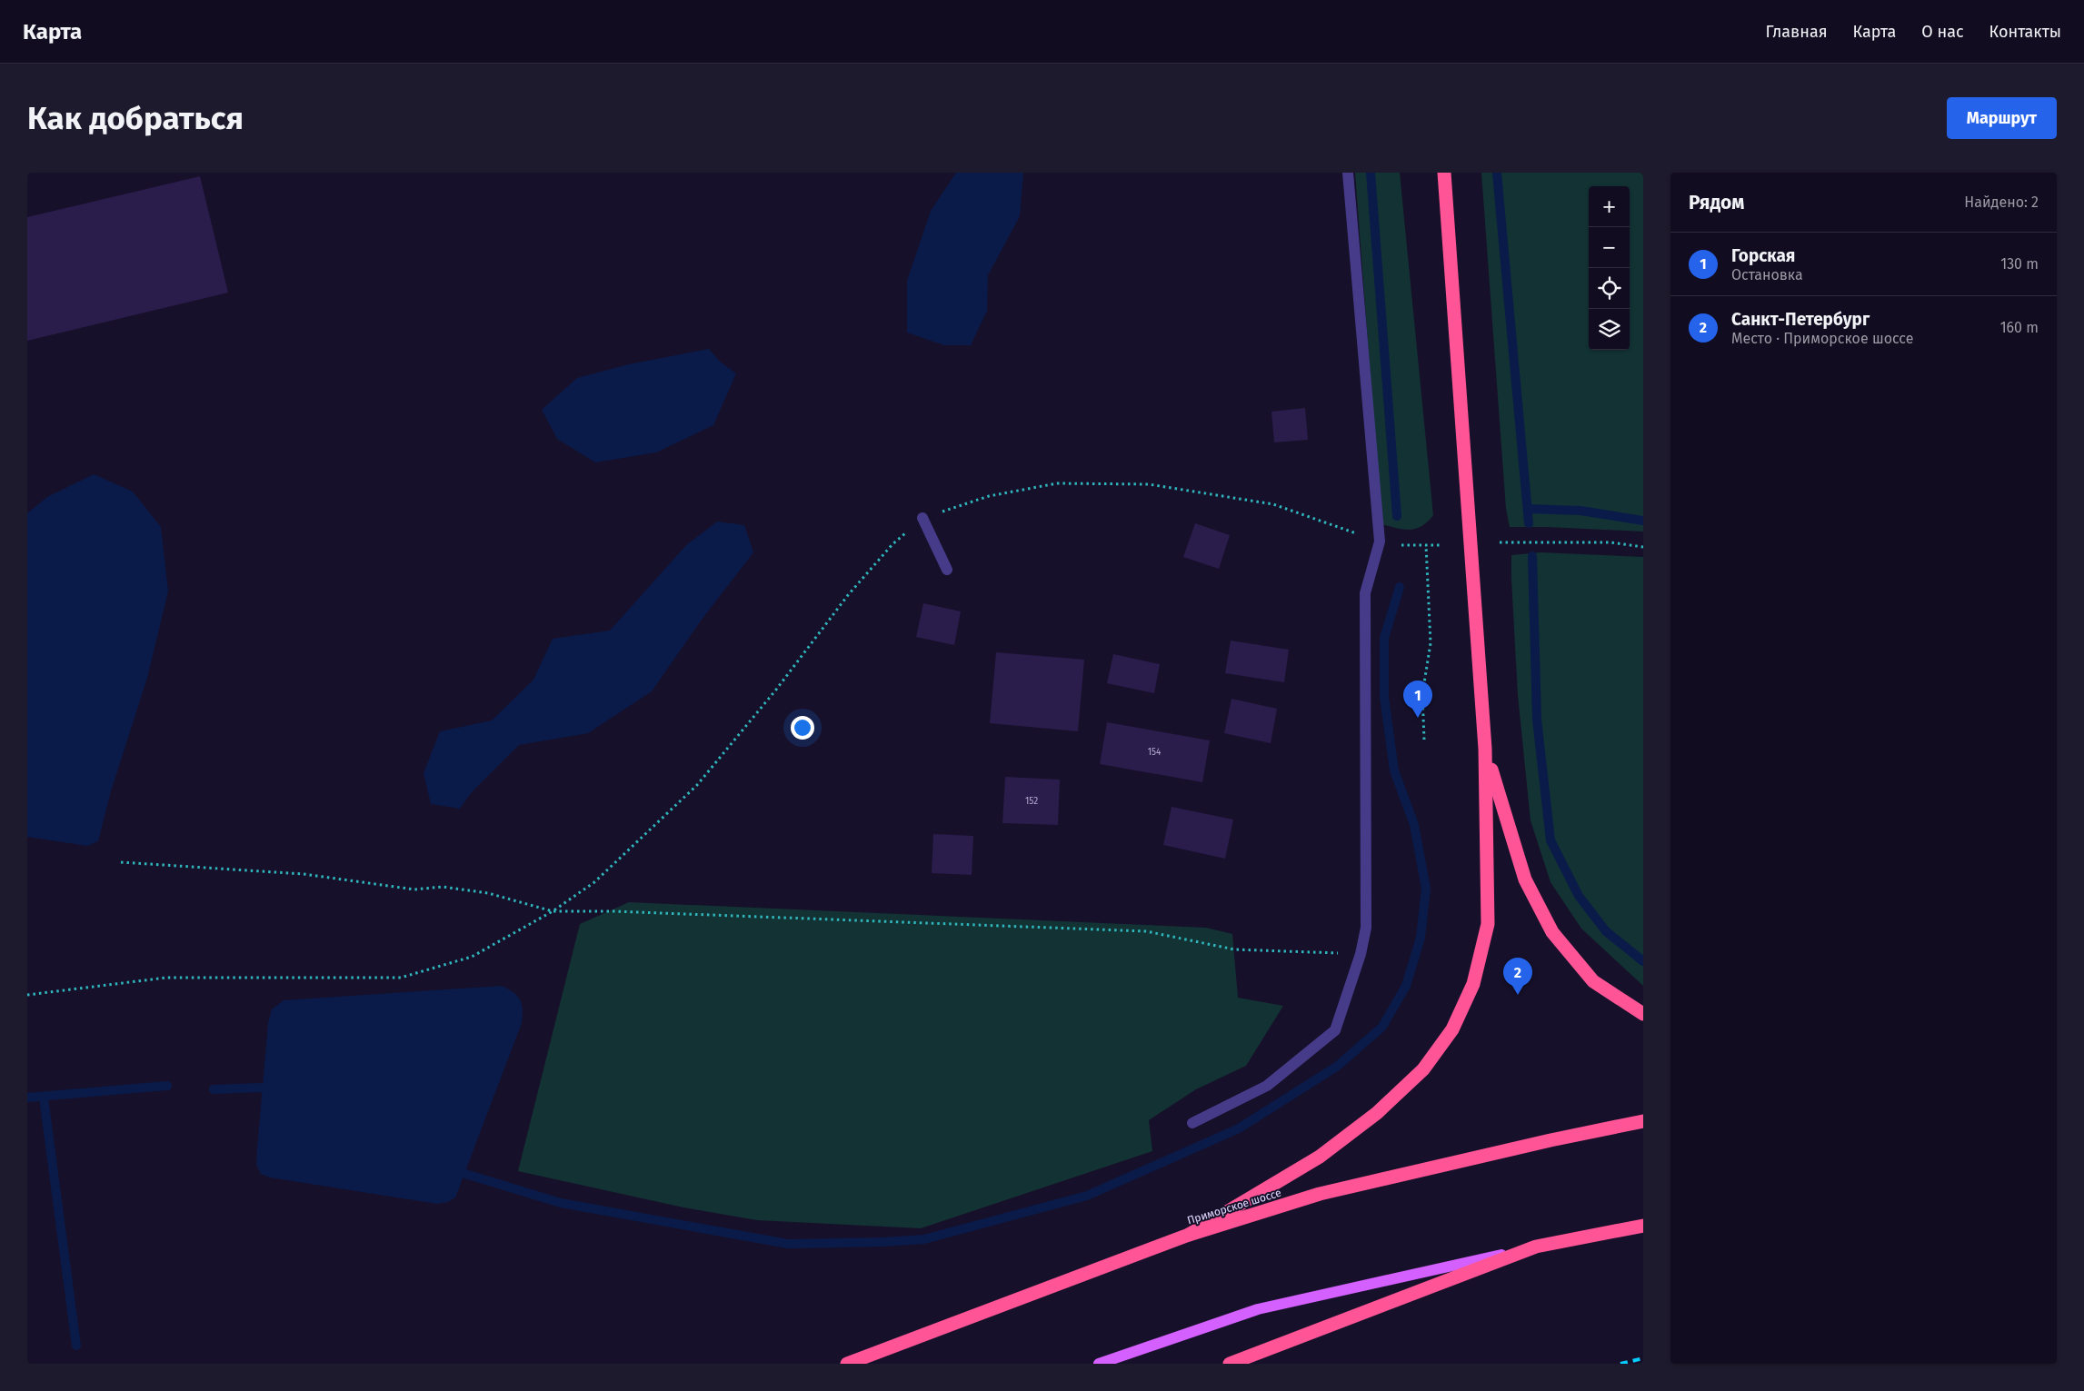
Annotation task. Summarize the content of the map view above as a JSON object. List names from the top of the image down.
{
  "streets": {
    "highway": ["Приморское шоссе"]
  },
  "house_numbers": ["154", "152"],
  "page": {
    "header": "Карта",
    "nav": [
      "Главная",
      "Карта",
      "О нас",
      "Контакты"
    ],
    "buttons": "Маршрут",
    "title": "Как добраться",
    "heading": ["Рядом", "Найдено: 2"],
    "map_buttons": ["+", "−"],
    "list": [
      {
        "mark": "1",
        "name": "Горская",
        "note": "Остановка",
        "value": "130 m"
      },
      {
        "mark": "2",
        "name": "Санкт-Петербург",
        "note": "Место · Приморское шоссе",
        "value": "160 m"
      }
    ],
    "pins": ["1", "2"]
  }
}
